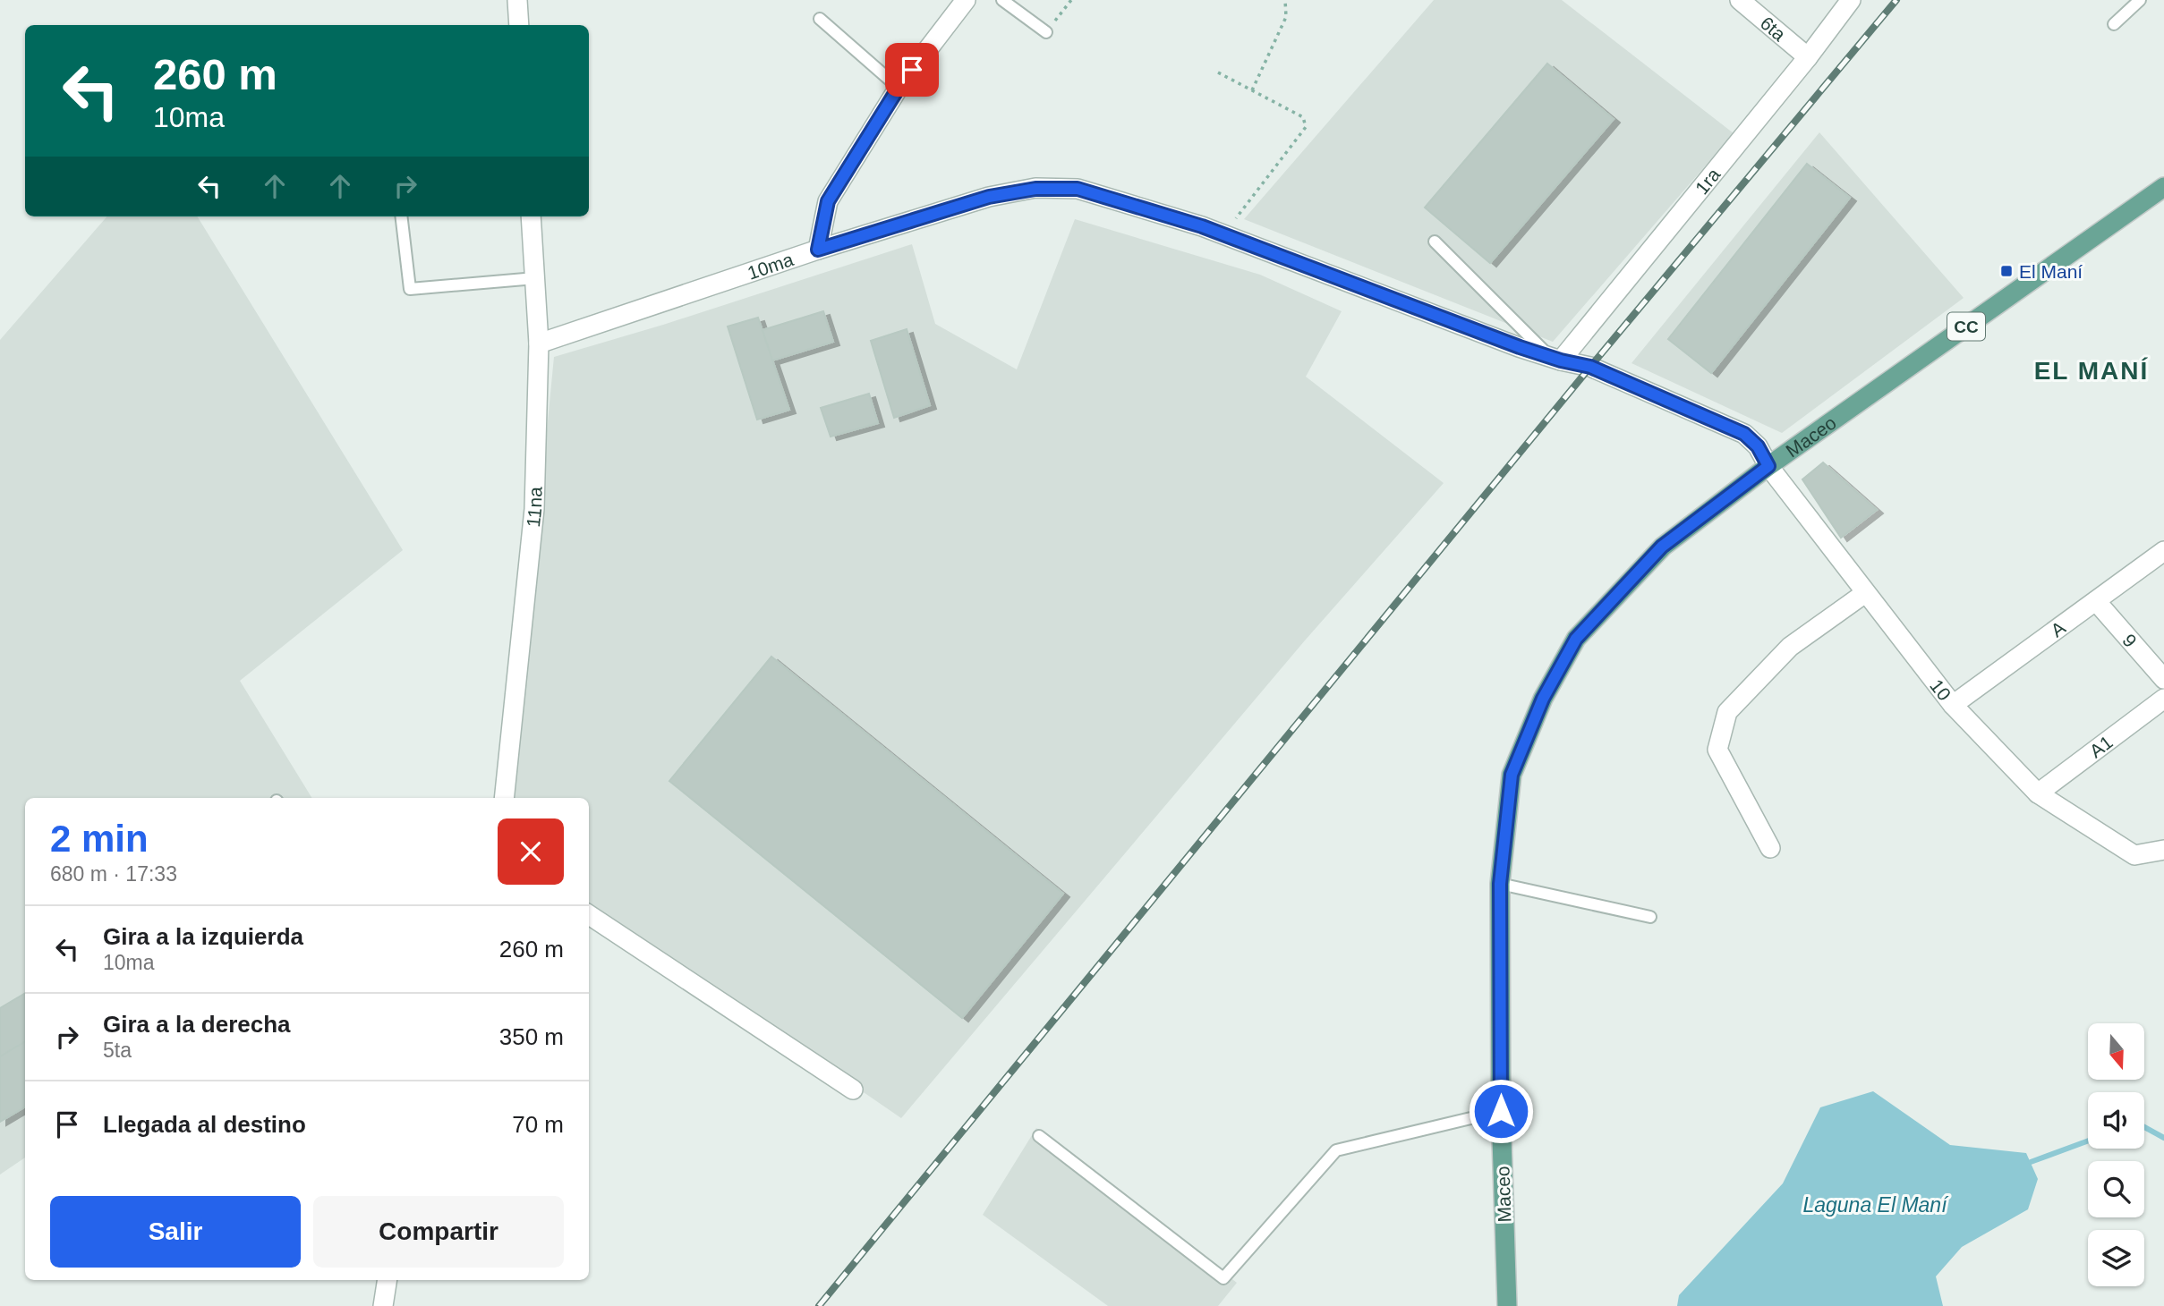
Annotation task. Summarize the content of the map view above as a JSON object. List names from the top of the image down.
{
  "streets": {
    "main road": ["CC", "Maceo"],
    "street": [
      "6ta",
      "1ra",
      "10ma",
      "11na",
      "A",
      "9",
      "10",
      "A1"
    ]
  },
  "crossings": [
    ["6ta", "1ra"],
    ["1ra", "10ma"],
    ["10ma", "Maceo"],
    ["10ma", "11na"],
    ["10ma", "10"],
    ["Maceo", "10"],
    ["A", "9"],
    ["A", "10"],
    ["10", "A1"]
  ],
  "districts": ["EL MANÍ"],
  "water": ["Laguna El Maní"],
  "places": {
    "transit": ["El Maní"]
  },
  "north": "bottom",
  "page": {
    "turn": ["260 m", "10ma"],
    "heading": ["2 min", "680 m · 17:33"],
    "list": [
      {
        "name": "Gira a la izquierda",
        "note": "10ma",
        "value": "260 m"
      },
      {
        "name": "Gira a la derecha",
        "note": "5ta",
        "value": "350 m"
      },
      {
        "name": "Llegada al destino",
        "value": "70 m"
      }
    ],
    "buttons": ["Salir", "Compartir"]
  }
}
